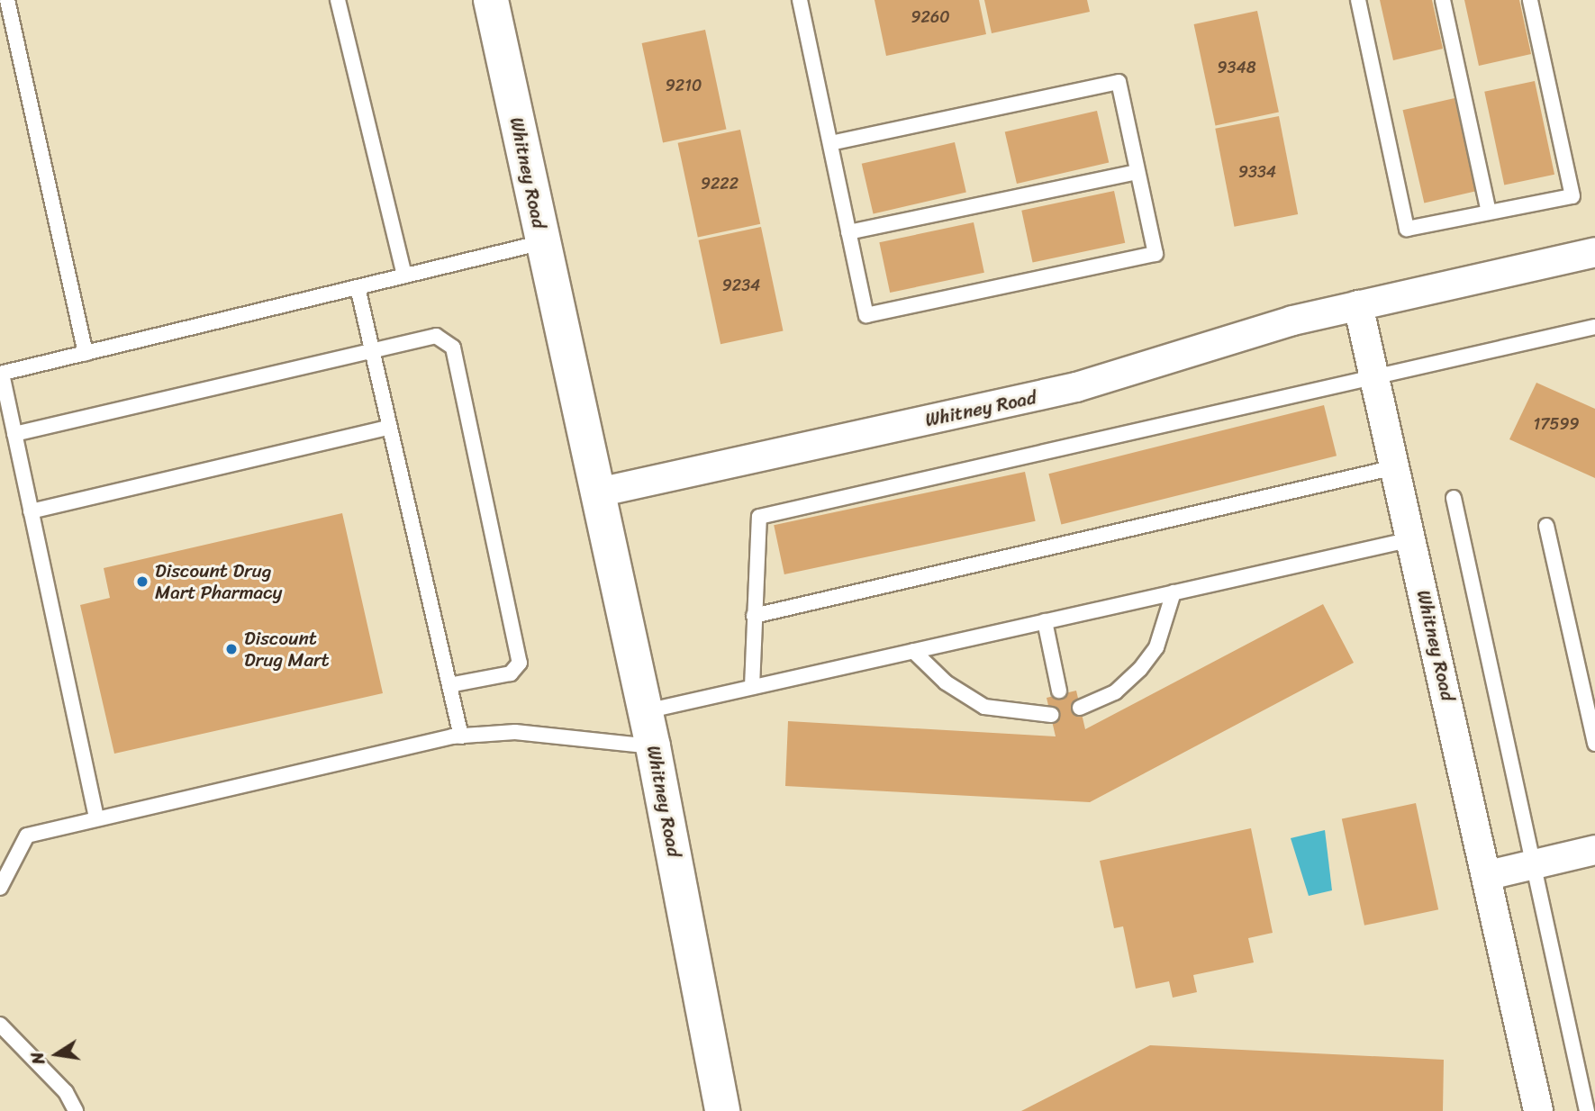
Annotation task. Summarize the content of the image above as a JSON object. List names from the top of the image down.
{
  "streets": {
    "street": ["Whitney Road"]
  },
  "places": ["Discount Drug Mart Pharmacy", "Discount Drug Mart"],
  "house_numbers": [
    "9260",
    "9348",
    "9210",
    "9334",
    "9222",
    "9234",
    "17599"
  ],
  "north": "left"
}
